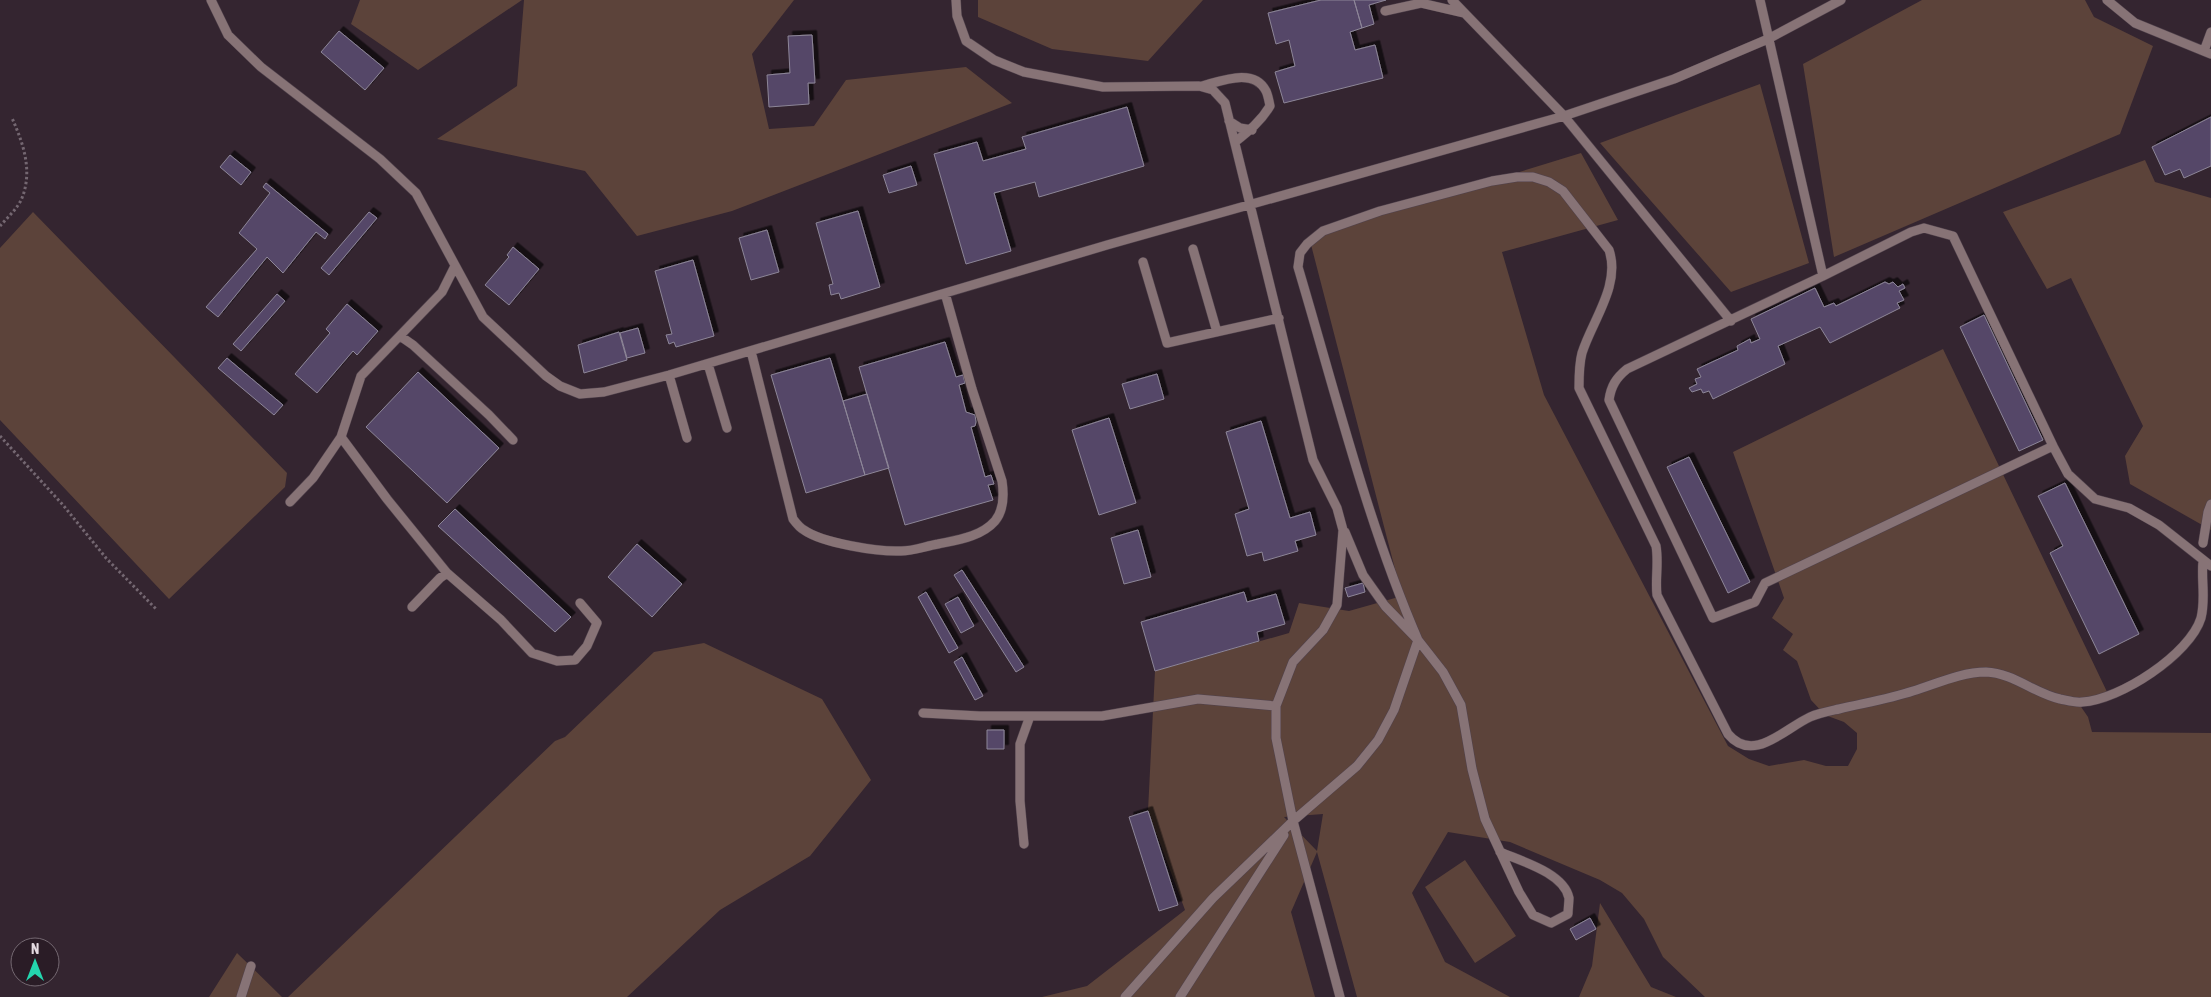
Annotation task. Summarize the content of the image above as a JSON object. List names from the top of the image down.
{
  "north": "top"
}
